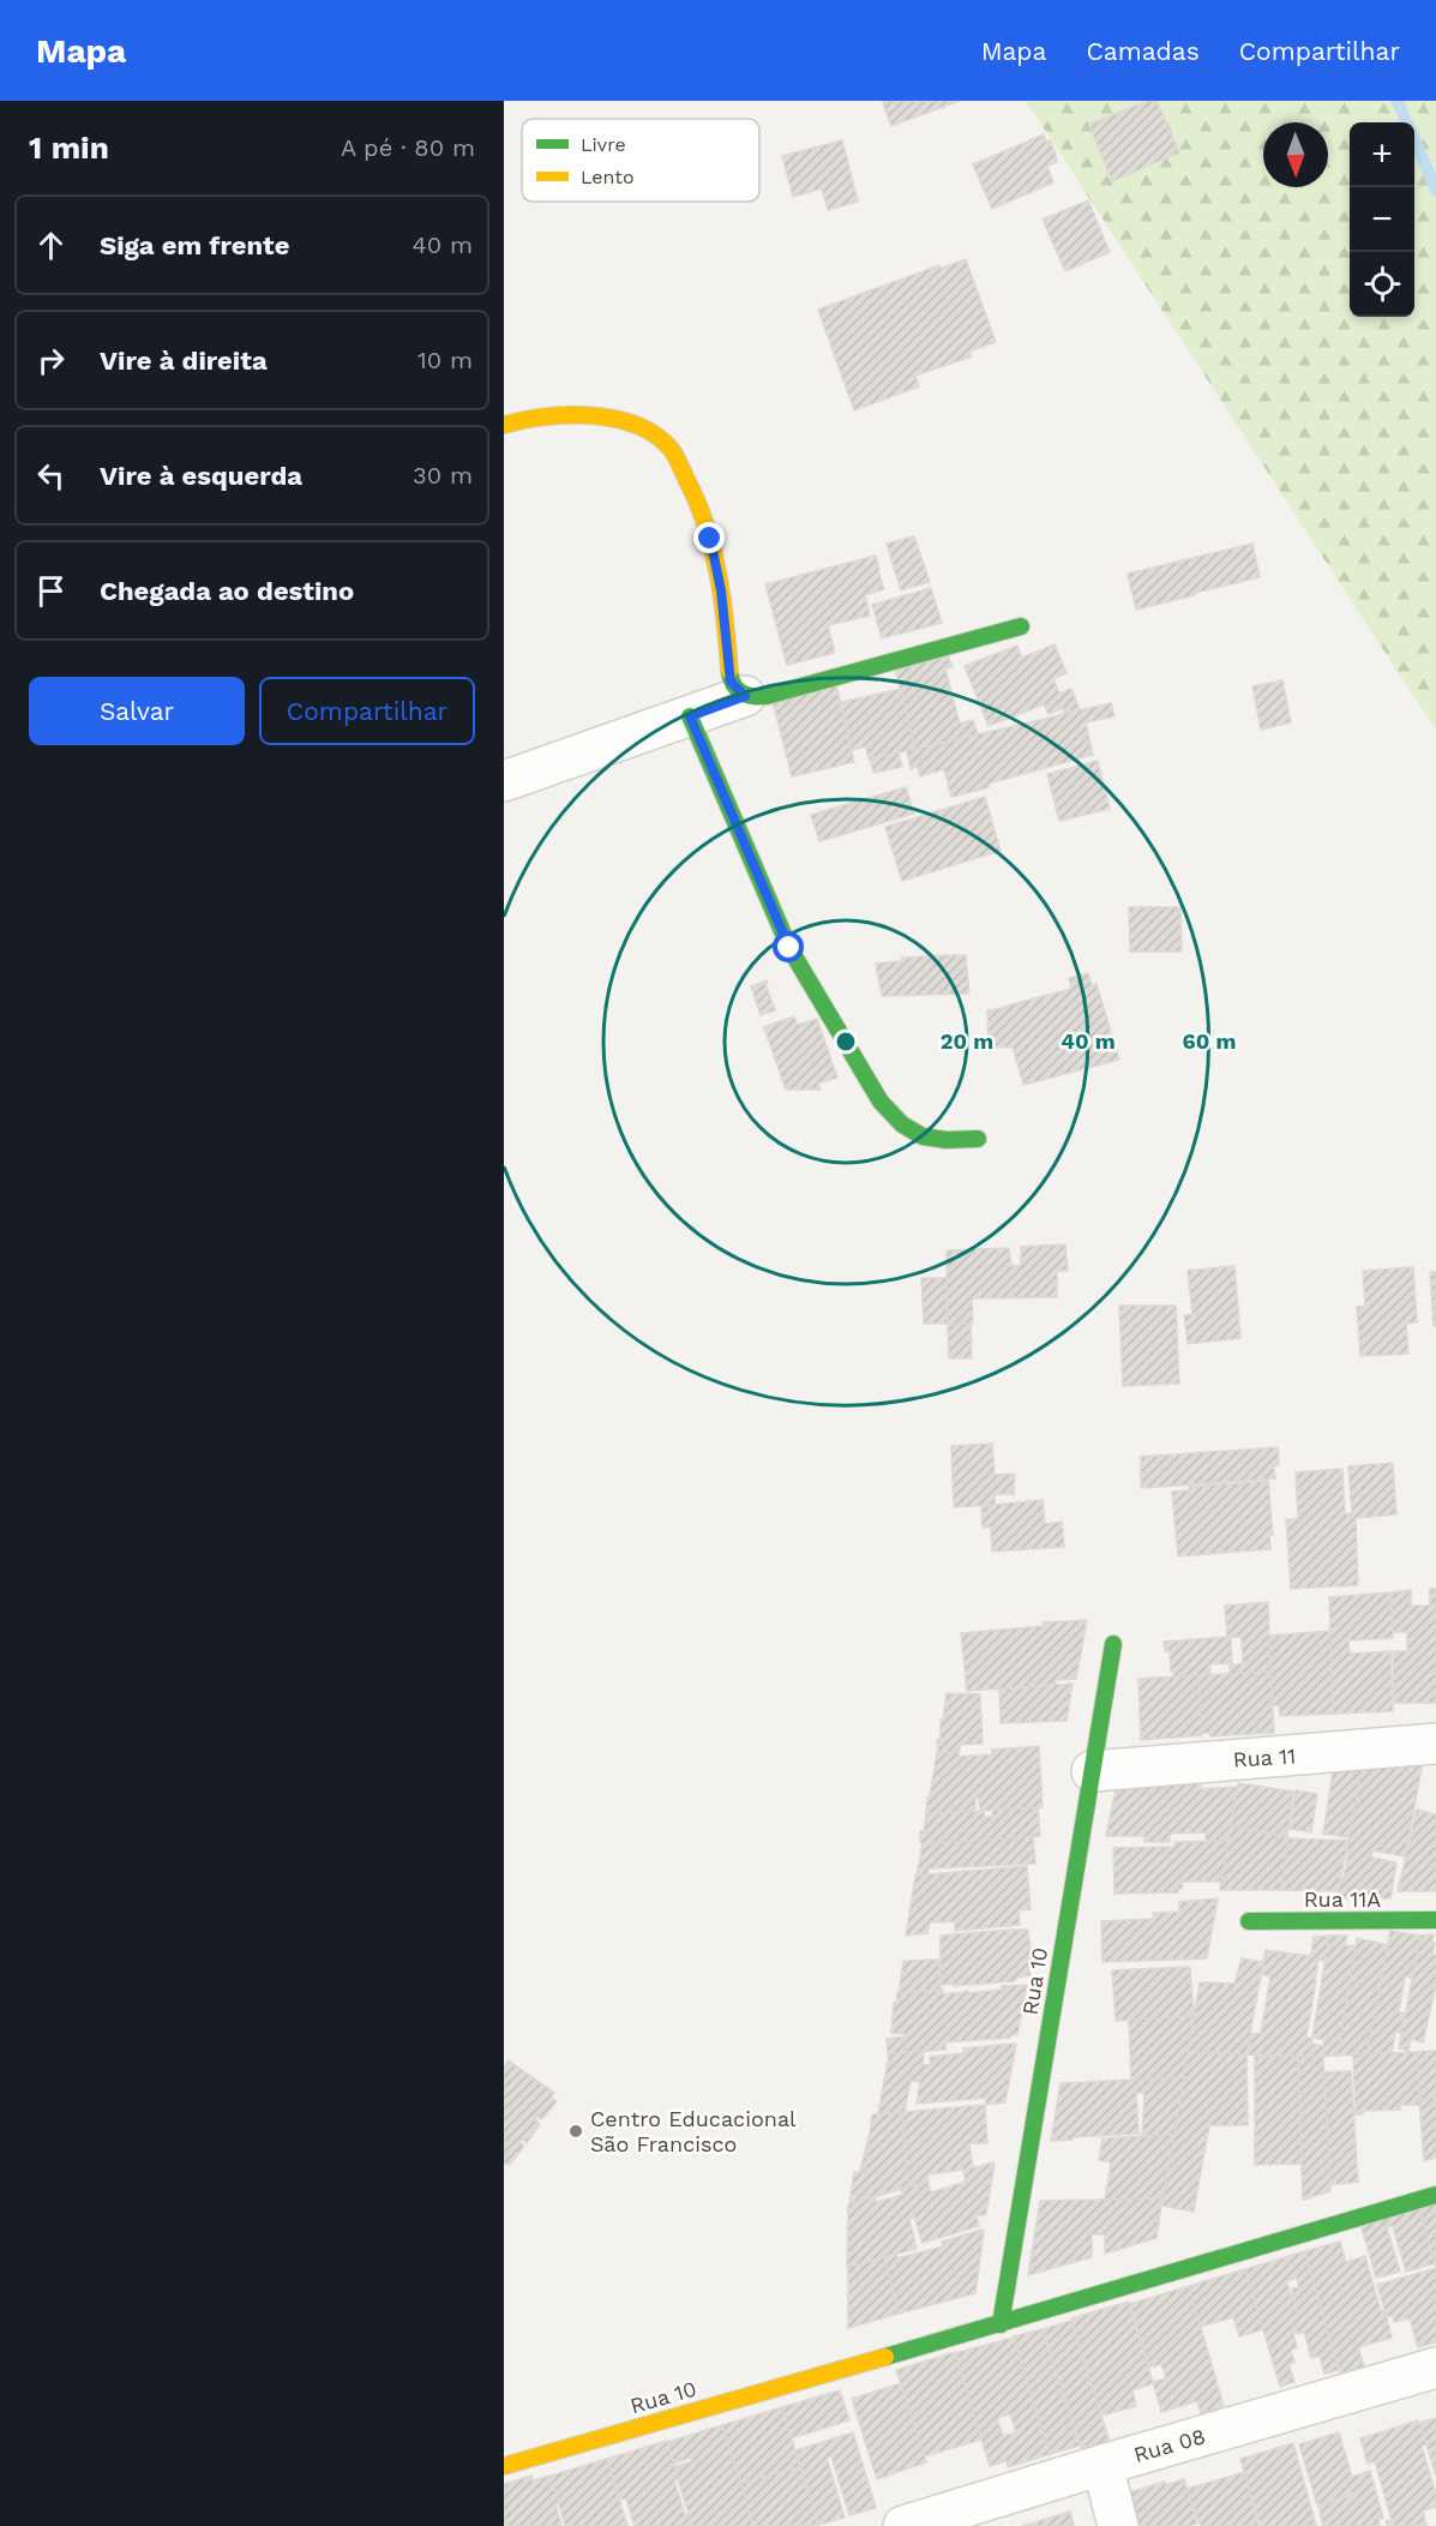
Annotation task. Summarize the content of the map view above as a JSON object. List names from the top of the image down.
{
  "streets": {
    "street": [
      "Rua 11",
      "Rua 11A",
      "Rua 10",
      "Rua 08"
    ]
  },
  "crossings": [
    ["Rua 11", "Rua 10"]
  ],
  "places": ["Centro Educacional São Francisco"],
  "legend": ["Livre", "Lento"],
  "north": "bottom",
  "page": {
    "header": "Mapa",
    "nav": ["Mapa", "Camadas", "Compartilhar"],
    "heading": ["1 min", "A pé · 80 m"],
    "map_buttons": ["+", "−"],
    "list": [
      ["Siga em frente", "40 m"],
      ["Vire à direita", "10 m"],
      ["Vire à esquerda", "30 m"],
      "Chegada ao destino"
    ],
    "buttons": ["Salvar", "Compartilhar"]
  },
  "rings": ["20 m", "40 m", "60 m"]
}
